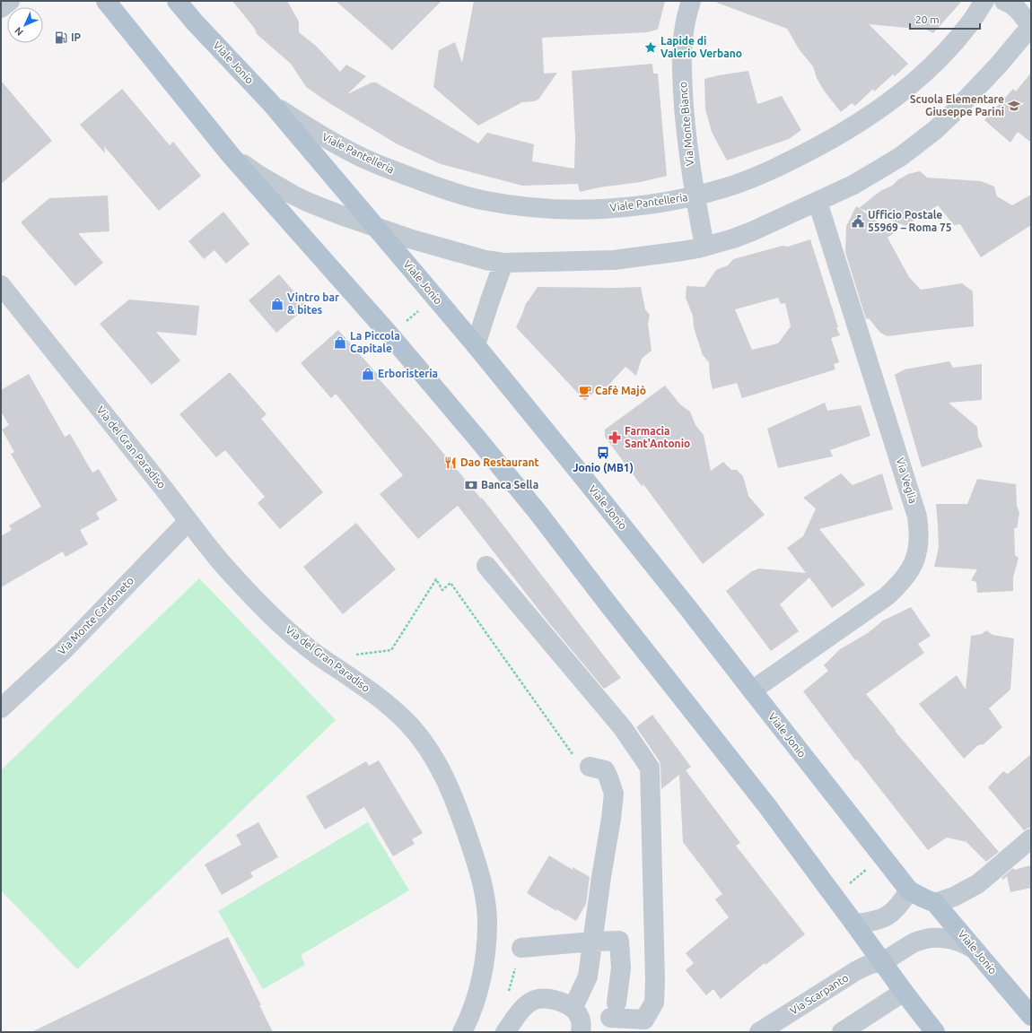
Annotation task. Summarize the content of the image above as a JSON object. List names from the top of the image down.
{
  "streets": {
    "main road": ["Viale Jonio"],
    "street": [
      "Via Monte Bianco",
      "Viale Pantelleria",
      "Via del Gran Paradiso",
      "Via Veglia",
      "Via Monte Cardoneto",
      "Via Scarpanto"
    ]
  },
  "crossings": [
    ["Viale Jonio", "Viale Pantelleria"],
    ["Viale Jonio", "Via Veglia"],
    ["Viale Jonio", "Via Scarpanto"],
    ["Via Monte Bianco", "Viale Pantelleria"],
    ["Via del Gran Paradiso", "Via Monte Cardoneto"]
  ],
  "places": {
    "fuel station": ["IP"],
    "place": ["Lapide di Valerio Verbano"],
    "school or university": ["Scuola Elementare Giuseppe Parini"],
    "public building": ["Ufficio Postale 55969 – Roma 75"],
    "shop": ["Vintro bar & bites", "La Piccola Capitale", "Erboristeria"],
    "cafe": ["Cafè Majò"],
    "pharmacy": ["Farmacia Sant'Antonio"],
    "bus stop": ["Jonio (MB1)"],
    "restaurant": ["Dao Restaurant"],
    "bank": ["Banca Sella"]
  },
  "scale_bar": "20 m",
  "north": "bottom left"
}
